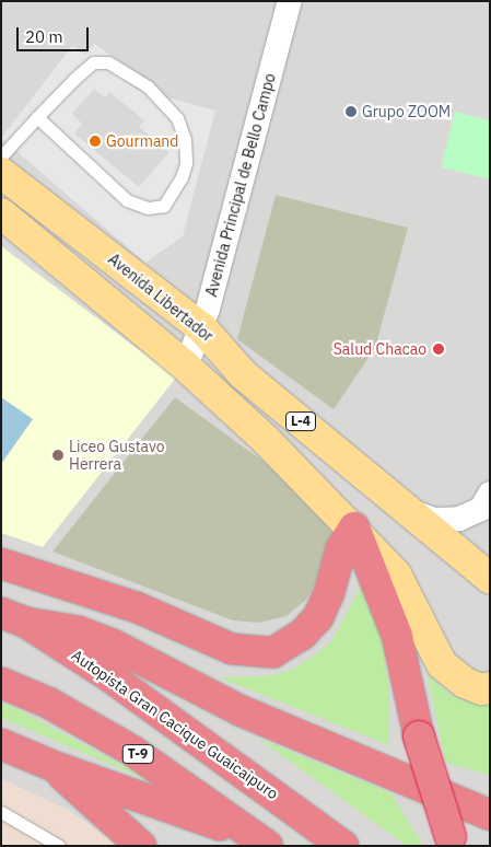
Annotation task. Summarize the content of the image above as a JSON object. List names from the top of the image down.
{
  "streets": {
    "highway": ["Autopista Gran Cacique Guaicaipuro", "T-9"],
    "main road": ["Avenida Libertador", "L-4"],
    "street": ["Avenida Principal de Bello Campo"]
  },
  "crossings": [
    ["Avenida Principal de Bello Campo", "Avenida Libertador"],
    ["Avenida Principal de Bello Campo", "L-4"]
  ],
  "places": [
    "Grupo ZOOM",
    "Gourmand",
    "Salud Chacao",
    "Liceo Gustavo Herrera"
  ],
  "scale_bar": "20 m"
}
